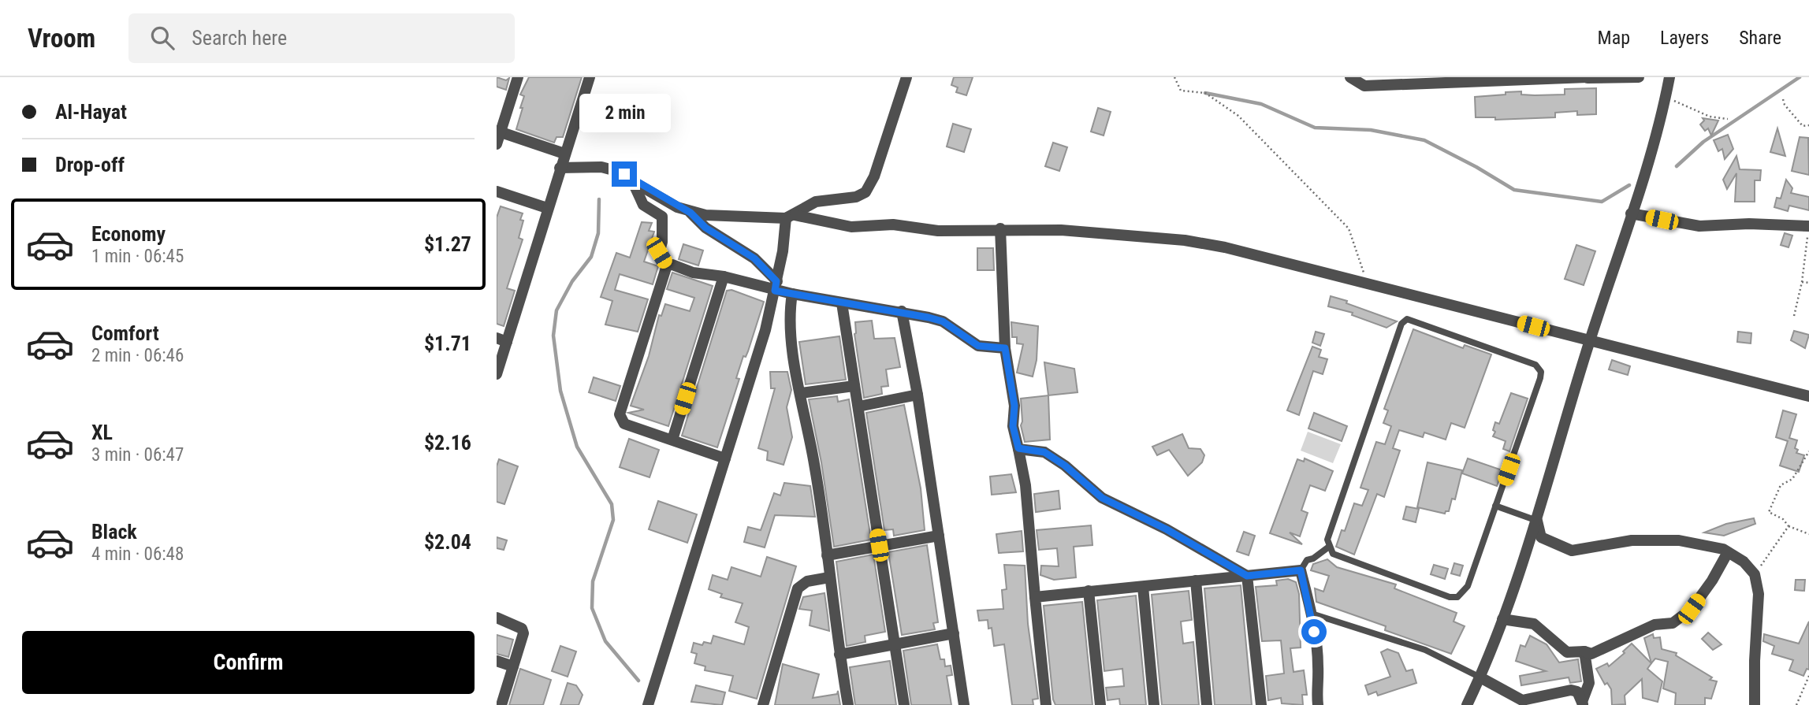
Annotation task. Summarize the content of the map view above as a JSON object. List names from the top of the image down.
{
  "page": {
    "header": "Vroom",
    "search": "Search here",
    "nav": ["Map", "Layers", "Share"],
    "banner": ["Al-Hayat", "Drop-off"],
    "bubble": "2 min",
    "list": [
      {
        "name": "Economy",
        "note": "1 min · 06:45",
        "value": "$1.27"
      },
      {
        "name": "Comfort",
        "note": "2 min · 06:46",
        "value": "$1.71"
      },
      {
        "name": "XL",
        "note": "3 min · 06:47",
        "value": "$2.16"
      },
      {
        "name": "Black",
        "note": "4 min · 06:48",
        "value": "$2.04"
      }
    ],
    "buttons": "Confirm"
  }
}
